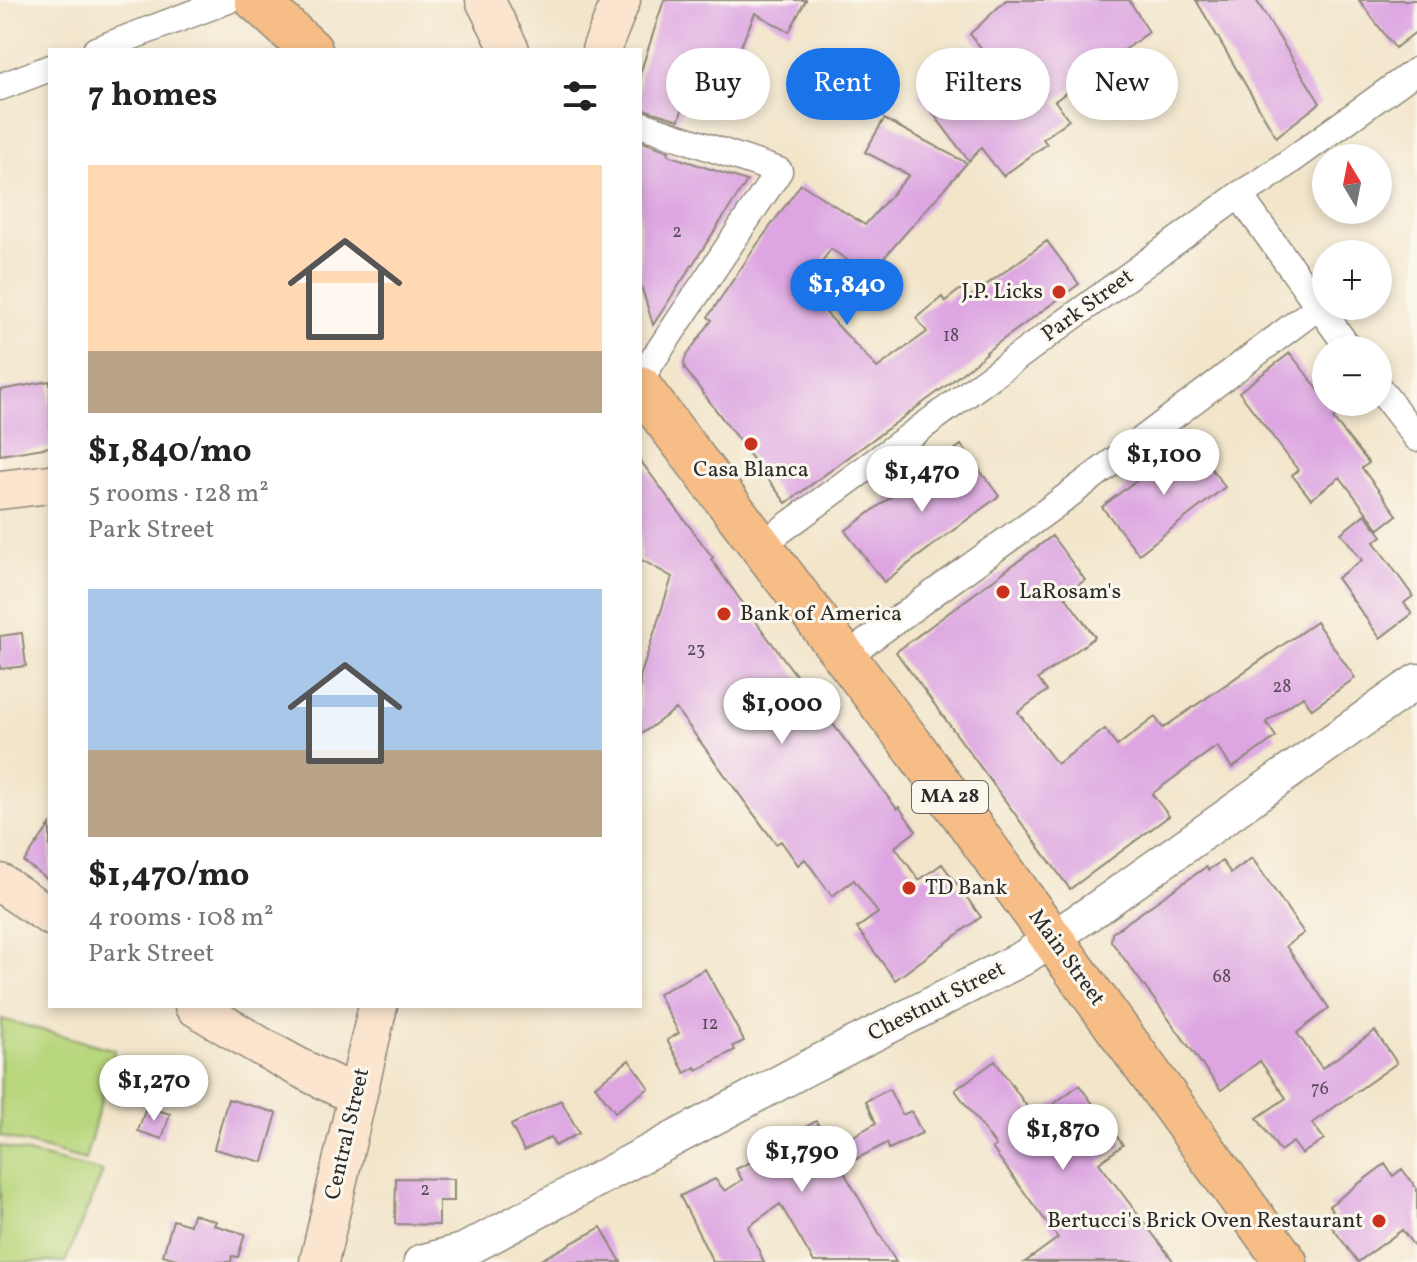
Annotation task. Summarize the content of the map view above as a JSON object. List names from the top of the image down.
{
  "streets": {
    "main road": ["MA 28", "Main Street", "Central Street"],
    "street": ["Park Street", "Chestnut Street"]
  },
  "crossings": [
    ["Park Street", "Main Street"],
    ["Main Street", "Chestnut Street"]
  ],
  "places": [
    "J.P. Licks",
    "Casa Blanca",
    "LaRosam's",
    "Bank of America",
    "TD Bank",
    "Bertucci's Brick Oven Restaurant"
  ],
  "house_numbers": [
    "2",
    "18",
    "23",
    "28",
    "68",
    "12",
    "76",
    "2"
  ],
  "north": "top",
  "page": {
    "chip": [
      "Buy",
      "Rent",
      "Filters",
      "New"
    ],
    "heading": "7 homes",
    "map_buttons": ["+", "−"],
    "list": [
      {
        "name": "$1,840/mo",
        "note": "5 rooms · 128 m² · Park Street"
      },
      {
        "name": "$1,470/mo",
        "note": "4 rooms · 108 m² · Park Street"
      }
    ],
    "price": [
      "$1,840",
      "$1,100",
      "$1,470",
      "$1,000",
      "$1,270",
      "$1,870",
      "$1,790"
    ]
  }
}
